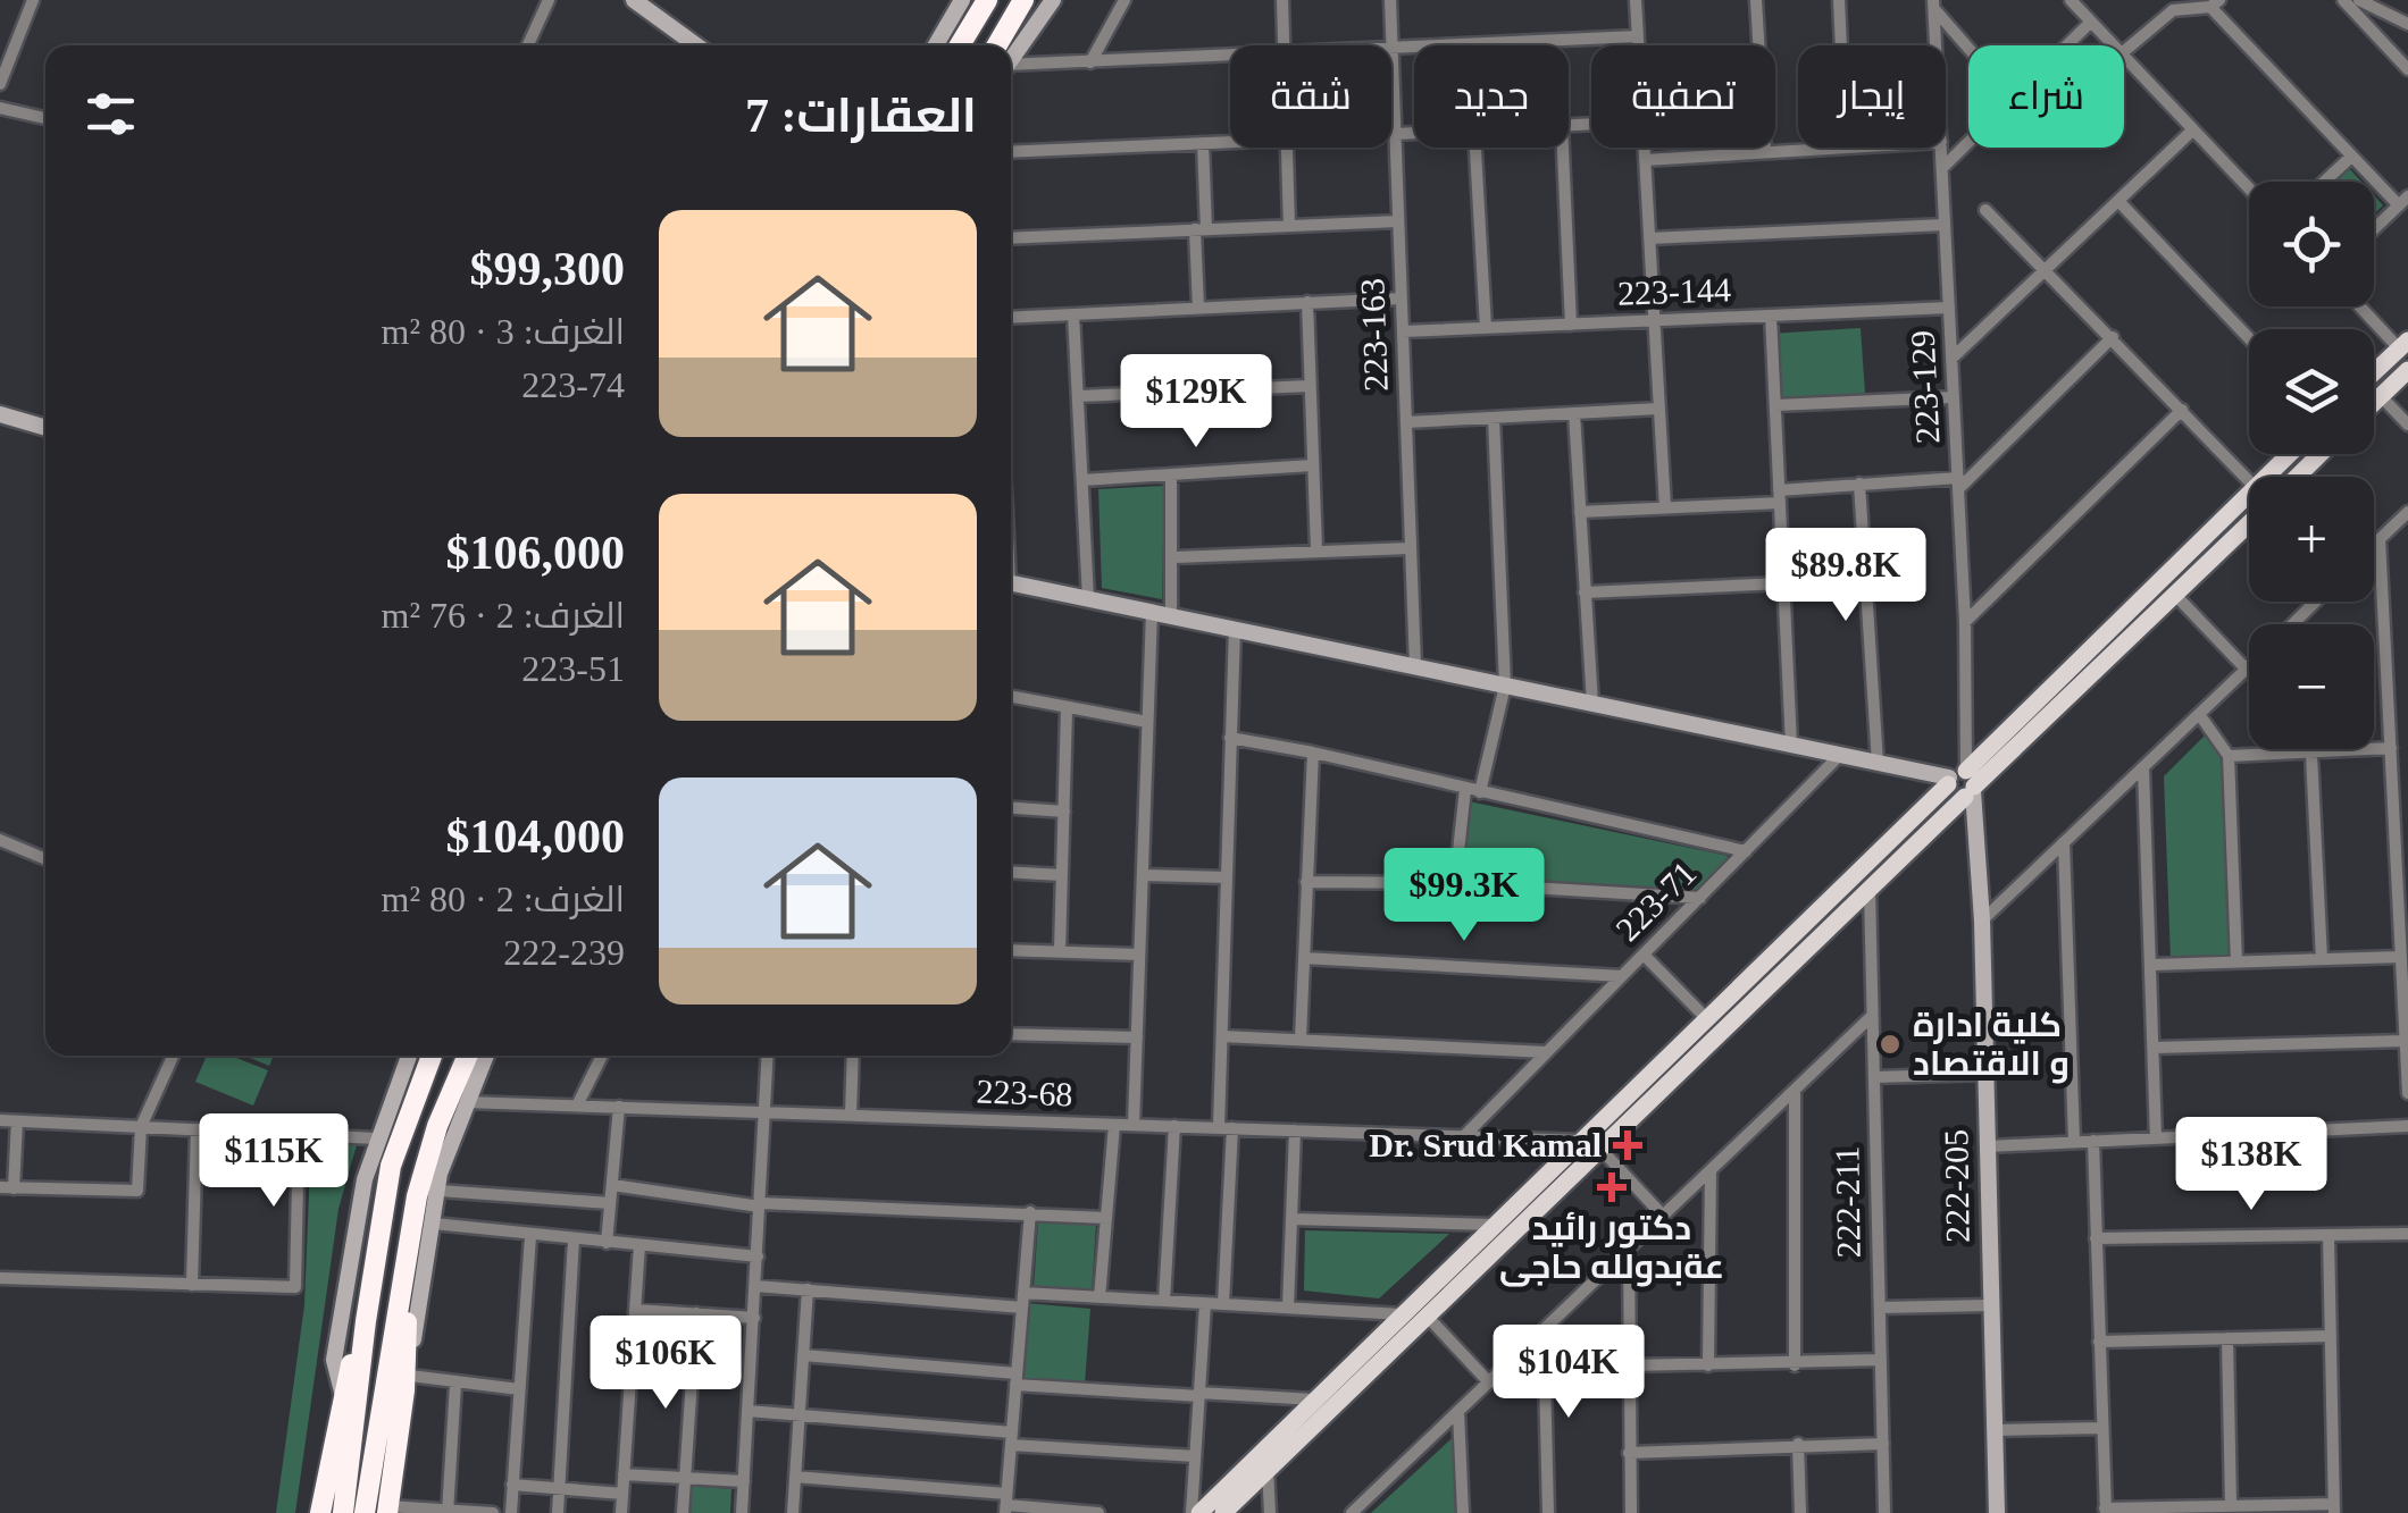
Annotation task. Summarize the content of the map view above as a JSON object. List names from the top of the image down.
{
  "streets": {
    "street": [
      "223-144",
      "223-163",
      "223-129",
      "223-71",
      "223-68",
      "222-205",
      "222-211"
    ]
  },
  "crossings": [
    ["223-144", "223-163"],
    ["223-144", "223-129"],
    ["223-129", "222-205"],
    ["223-71", "223-68"]
  ],
  "places": {
    "other": ["كلية ادارة و الاقتصاد"],
    "health": ["Dr. Srud Kamal", "دكتور رائيد عةبدولله حاجى"]
  },
  "page": {
    "chip": [
      "شراء",
      "إيجار",
      "تصفية",
      "جديد",
      "شقة"
    ],
    "heading": "العقارات: 7",
    "map_buttons": ["+", "−"],
    "list": [
      {
        "name": "$99,300",
        "note": "الغرف: 3 · 80 m² · 223-74"
      },
      {
        "name": "$106,000",
        "note": "الغرف: 2 · 76 m² · 223-51"
      },
      {
        "name": "$104,000",
        "note": "الغرف: 2 · 80 m² · 222-239"
      }
    ],
    "price": [
      "$129K",
      "$89.8K",
      "$99.3K",
      "$115K",
      "$138K",
      "$106K",
      "$104K"
    ]
  }
}
